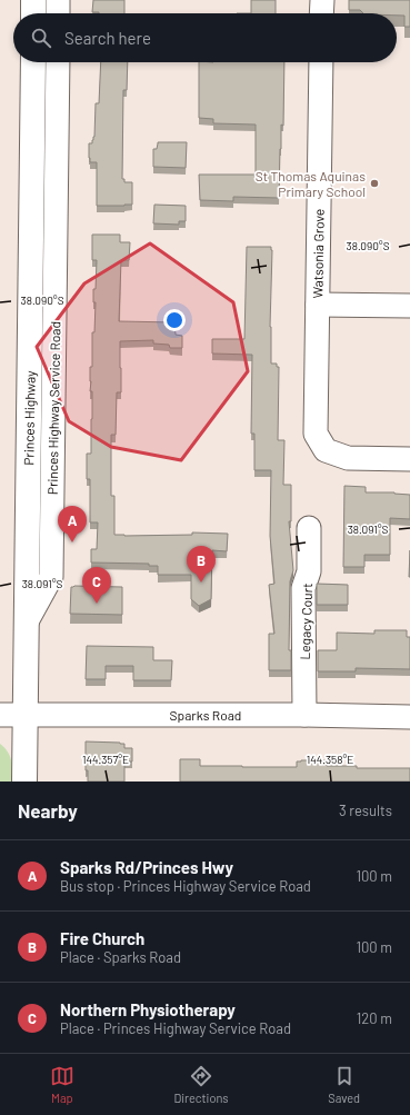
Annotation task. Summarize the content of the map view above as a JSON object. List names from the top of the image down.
{
  "streets": {
    "highway": ["Princes Highway"],
    "street": [
      "Watsonia Grove",
      "Princes Highway Service Road",
      "Legacy Court",
      "Sparks Road"
    ]
  },
  "crossings": [
    ["Princes Highway Service Road", "Princes Highway"],
    ["Princes Highway", "Sparks Road"],
    ["Legacy Court", "Sparks Road"]
  ],
  "places": ["St Thomas Aquinas Primary School"],
  "page": {
    "search": "Search here",
    "pins": ["A", "B", "C"],
    "heading": ["Nearby", "3 results"],
    "list": [
      {
        "mark": "A",
        "name": "Sparks Rd/Princes Hwy",
        "note": "Bus stop · Princes Highway Service Road",
        "value": "100 m"
      },
      {
        "mark": "B",
        "name": "Fire Church",
        "note": "Place · Sparks Road",
        "value": "100 m"
      },
      {
        "mark": "C",
        "name": "Northern Physiotherapy",
        "note": "Place · Princes Highway Service Road",
        "value": "120 m"
      }
    ],
    "nav": ["Map", "Directions", "Saved"]
  },
  "coordinates": [
    "38.090°S",
    "38.091°S",
    "144.357°E",
    "144.358°E"
  ]
}
